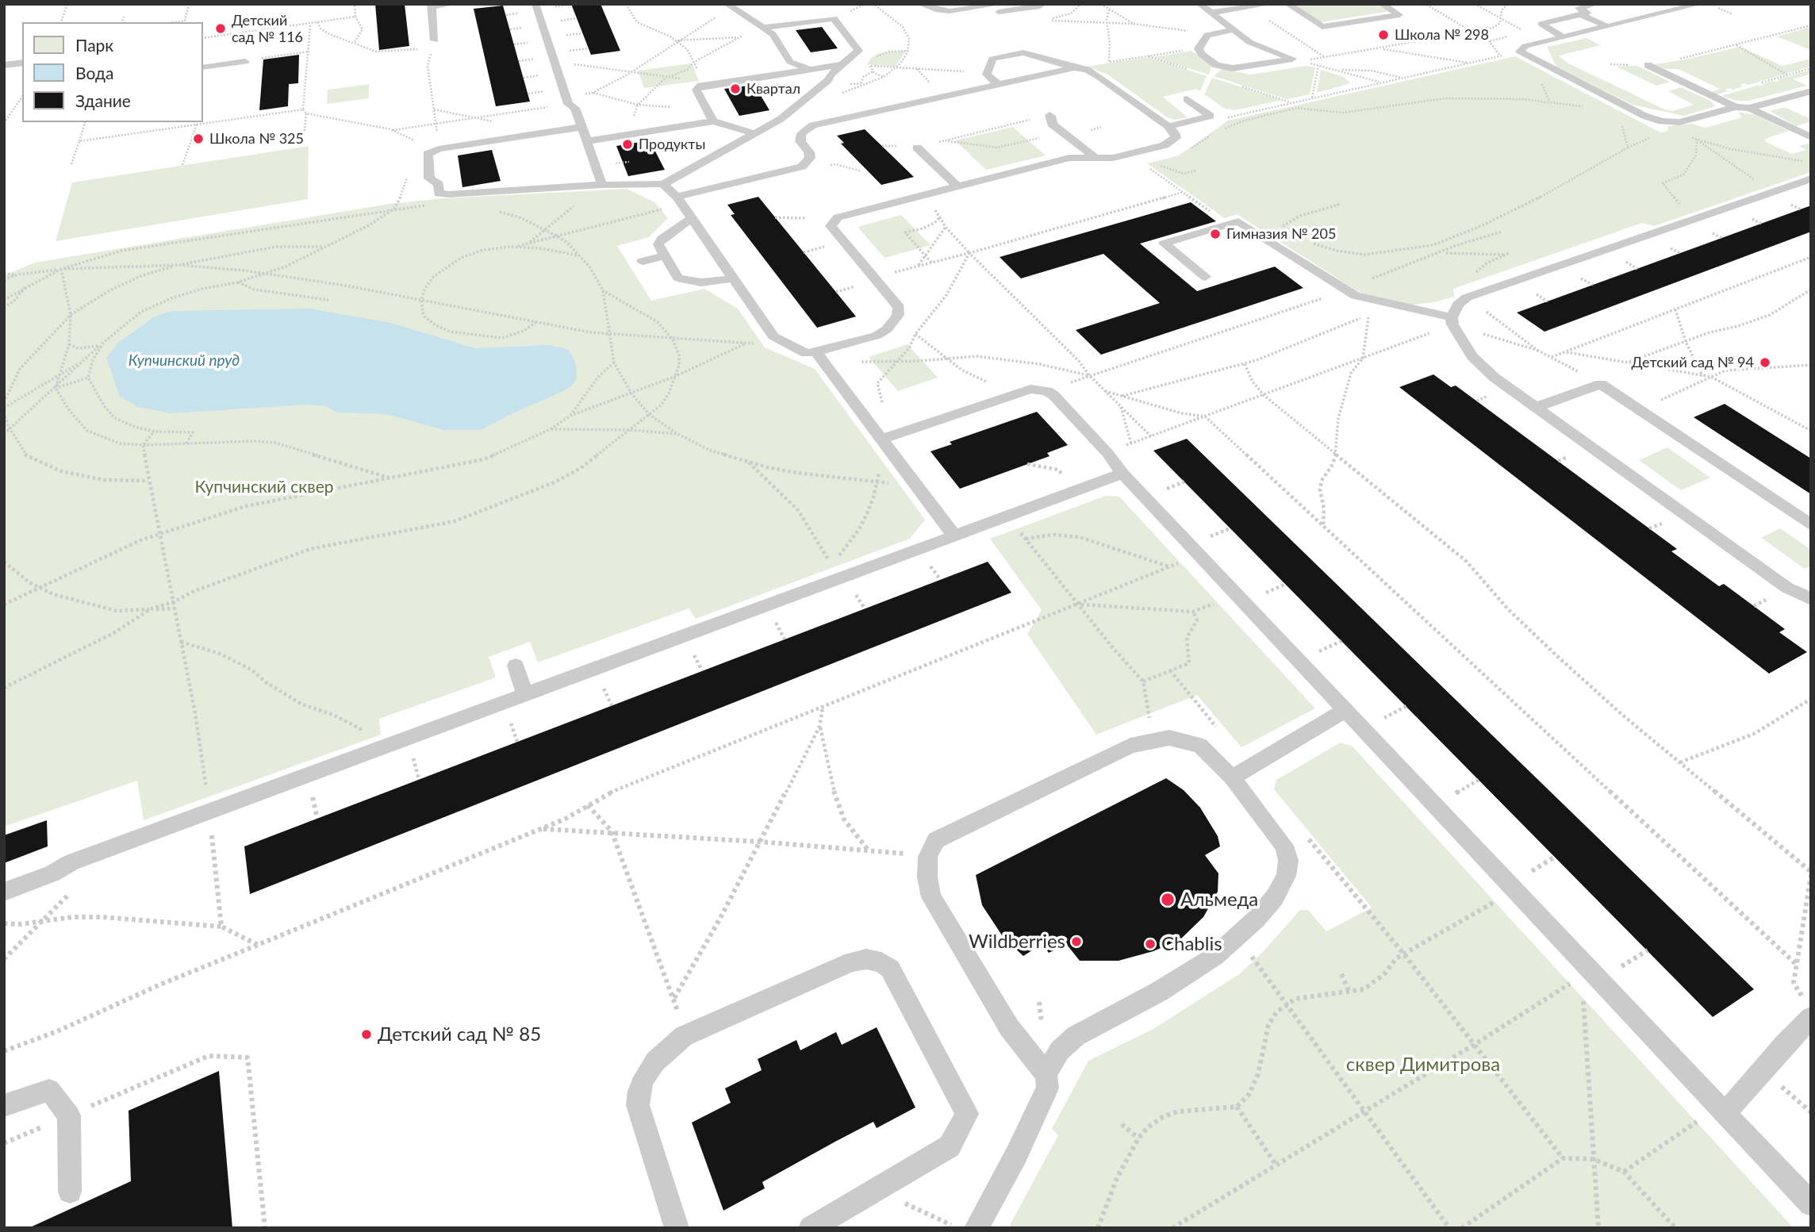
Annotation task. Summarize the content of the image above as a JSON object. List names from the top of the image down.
{
  "water": ["Купчинский пруд"],
  "parks": ["Купчинский сквер", "сквер Димитрова"],
  "places": [
    "Детский сад № 116",
    "Школа № 298",
    "Квартал",
    "Школа № 325",
    "Продукты",
    "Гимназия № 205",
    "Детский сад № 94",
    "Альмеда",
    "Wildberries",
    "Chablis",
    "Детский сад № 85"
  ],
  "legend": ["Парк", "Вода", "Здание"]
}
